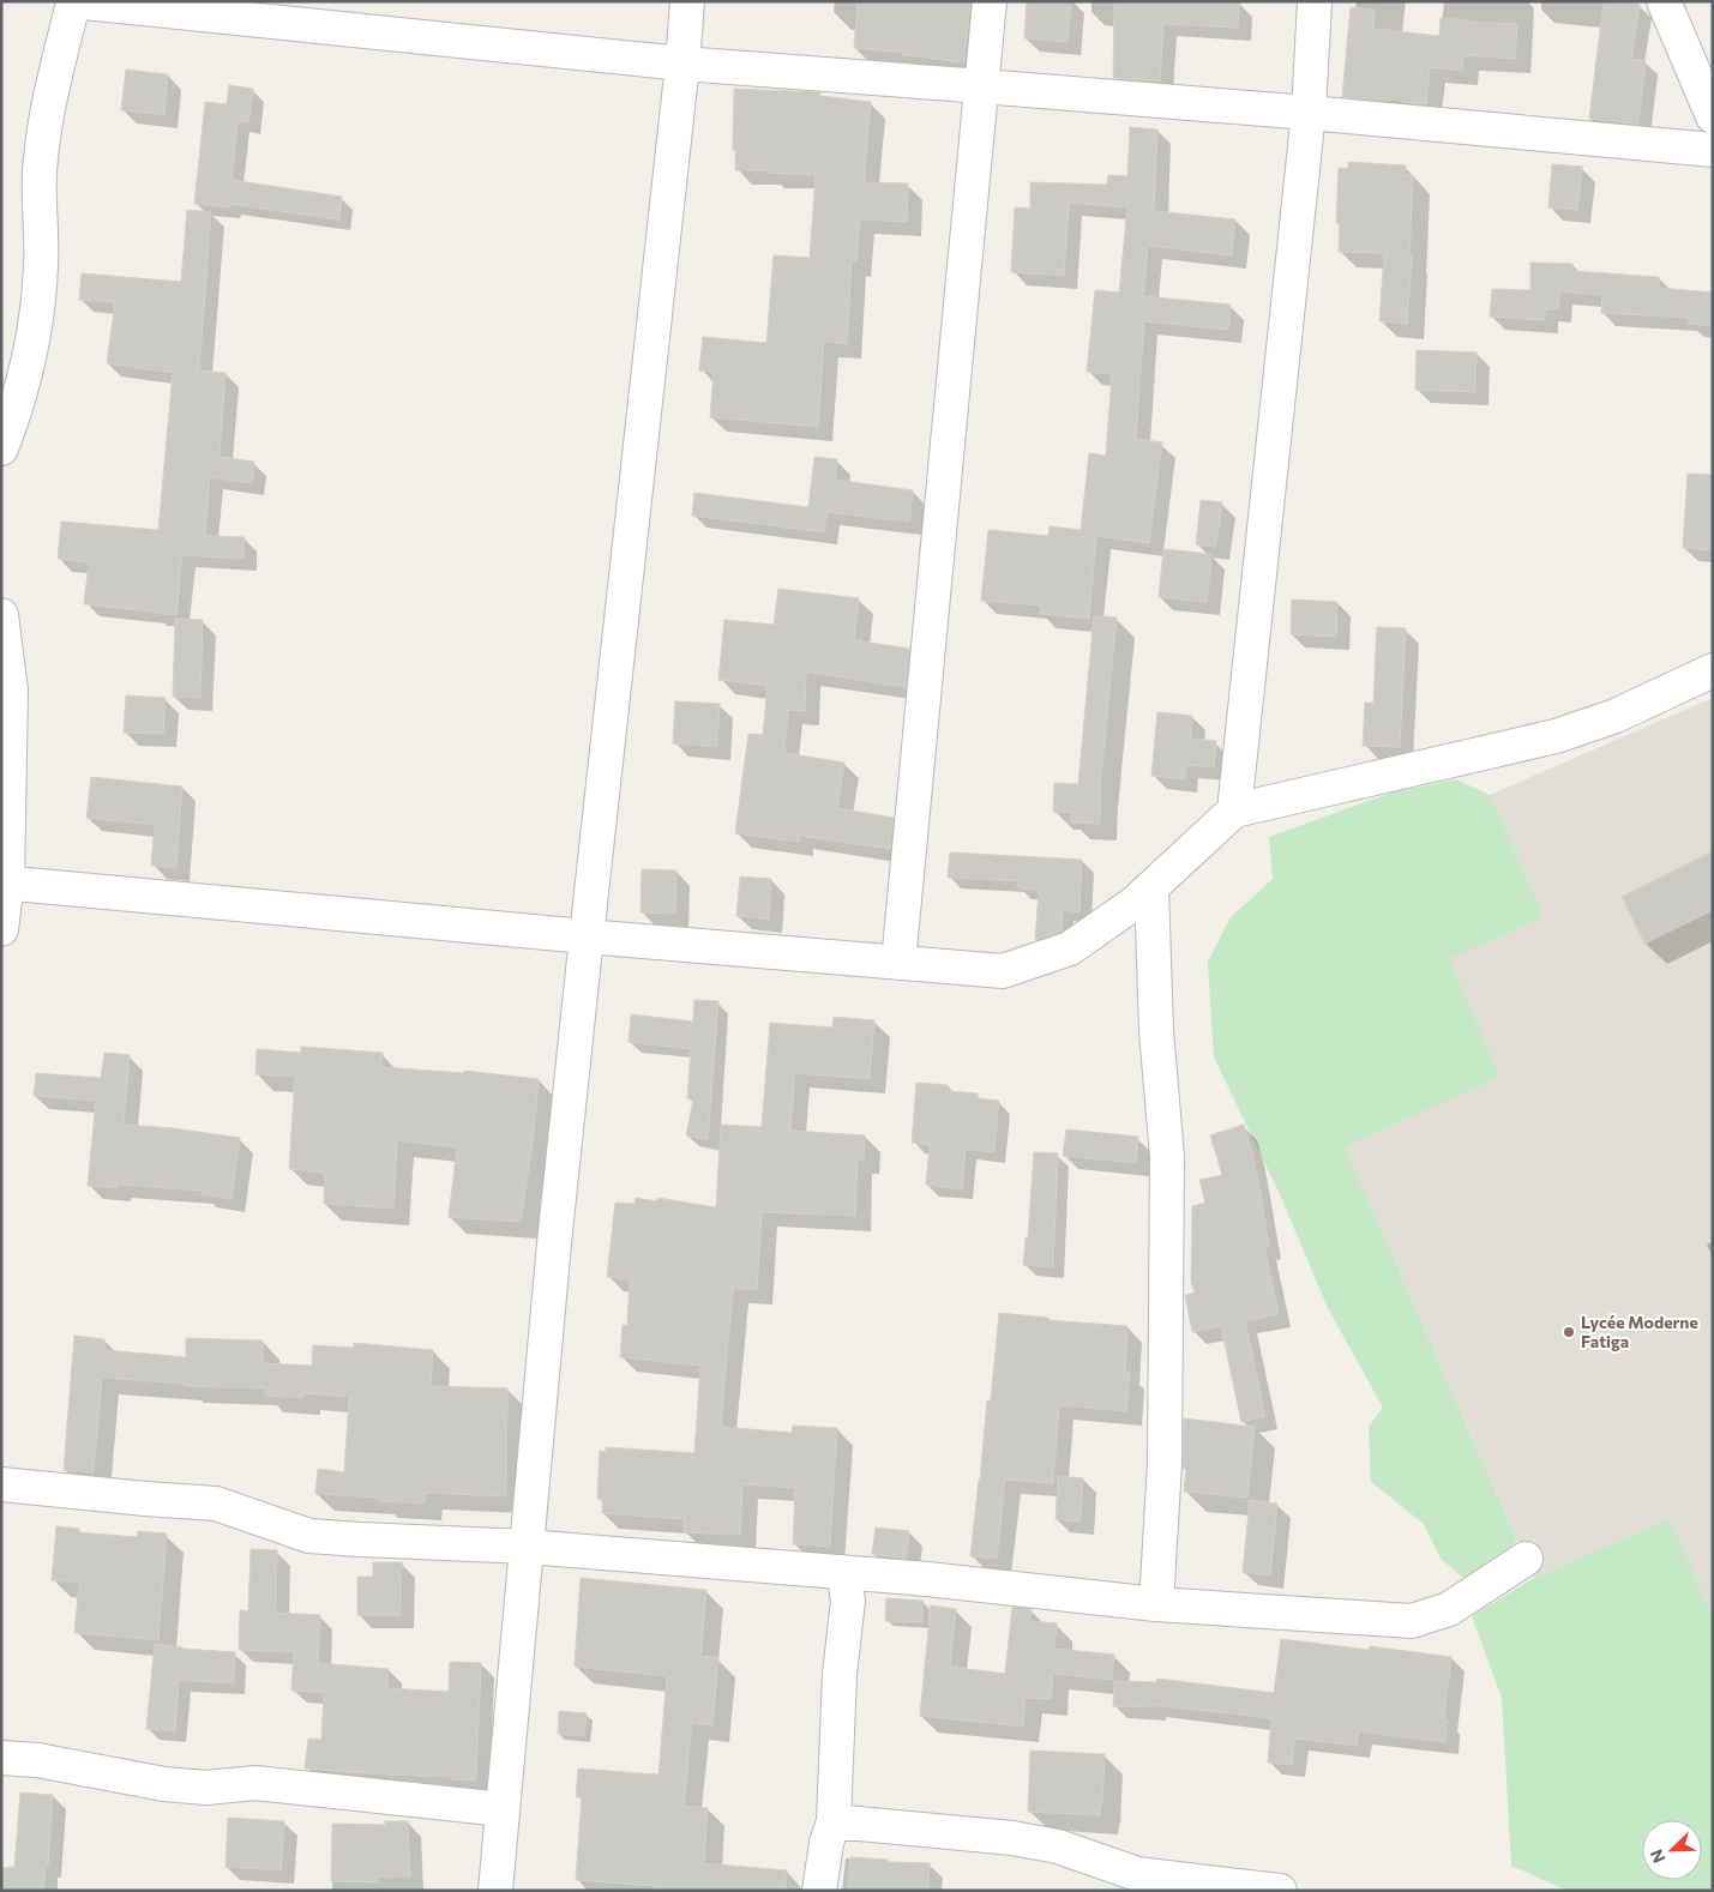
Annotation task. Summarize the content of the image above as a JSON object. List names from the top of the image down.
{
  "places": ["Lycée Moderne Fatiga"],
  "north": "bottom left"
}
